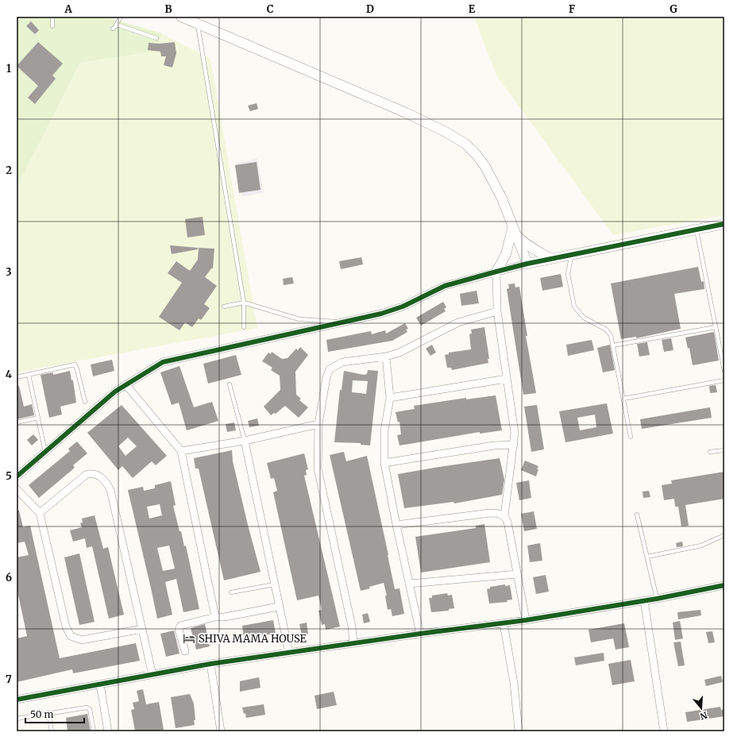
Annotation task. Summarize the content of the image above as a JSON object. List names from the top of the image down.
{
  "places": {
    "hotel": ["SHIVA MAMA HOUSE"]
  },
  "scale_bar": "50 m",
  "north": "bottom",
  "grid": {
    "columns": [
      "A",
      "B",
      "C",
      "D",
      "E",
      "F",
      "G"
    ],
    "rows": [
      "1",
      "2",
      "3",
      "4",
      "5",
      "6",
      "7"
    ]
  }
}
